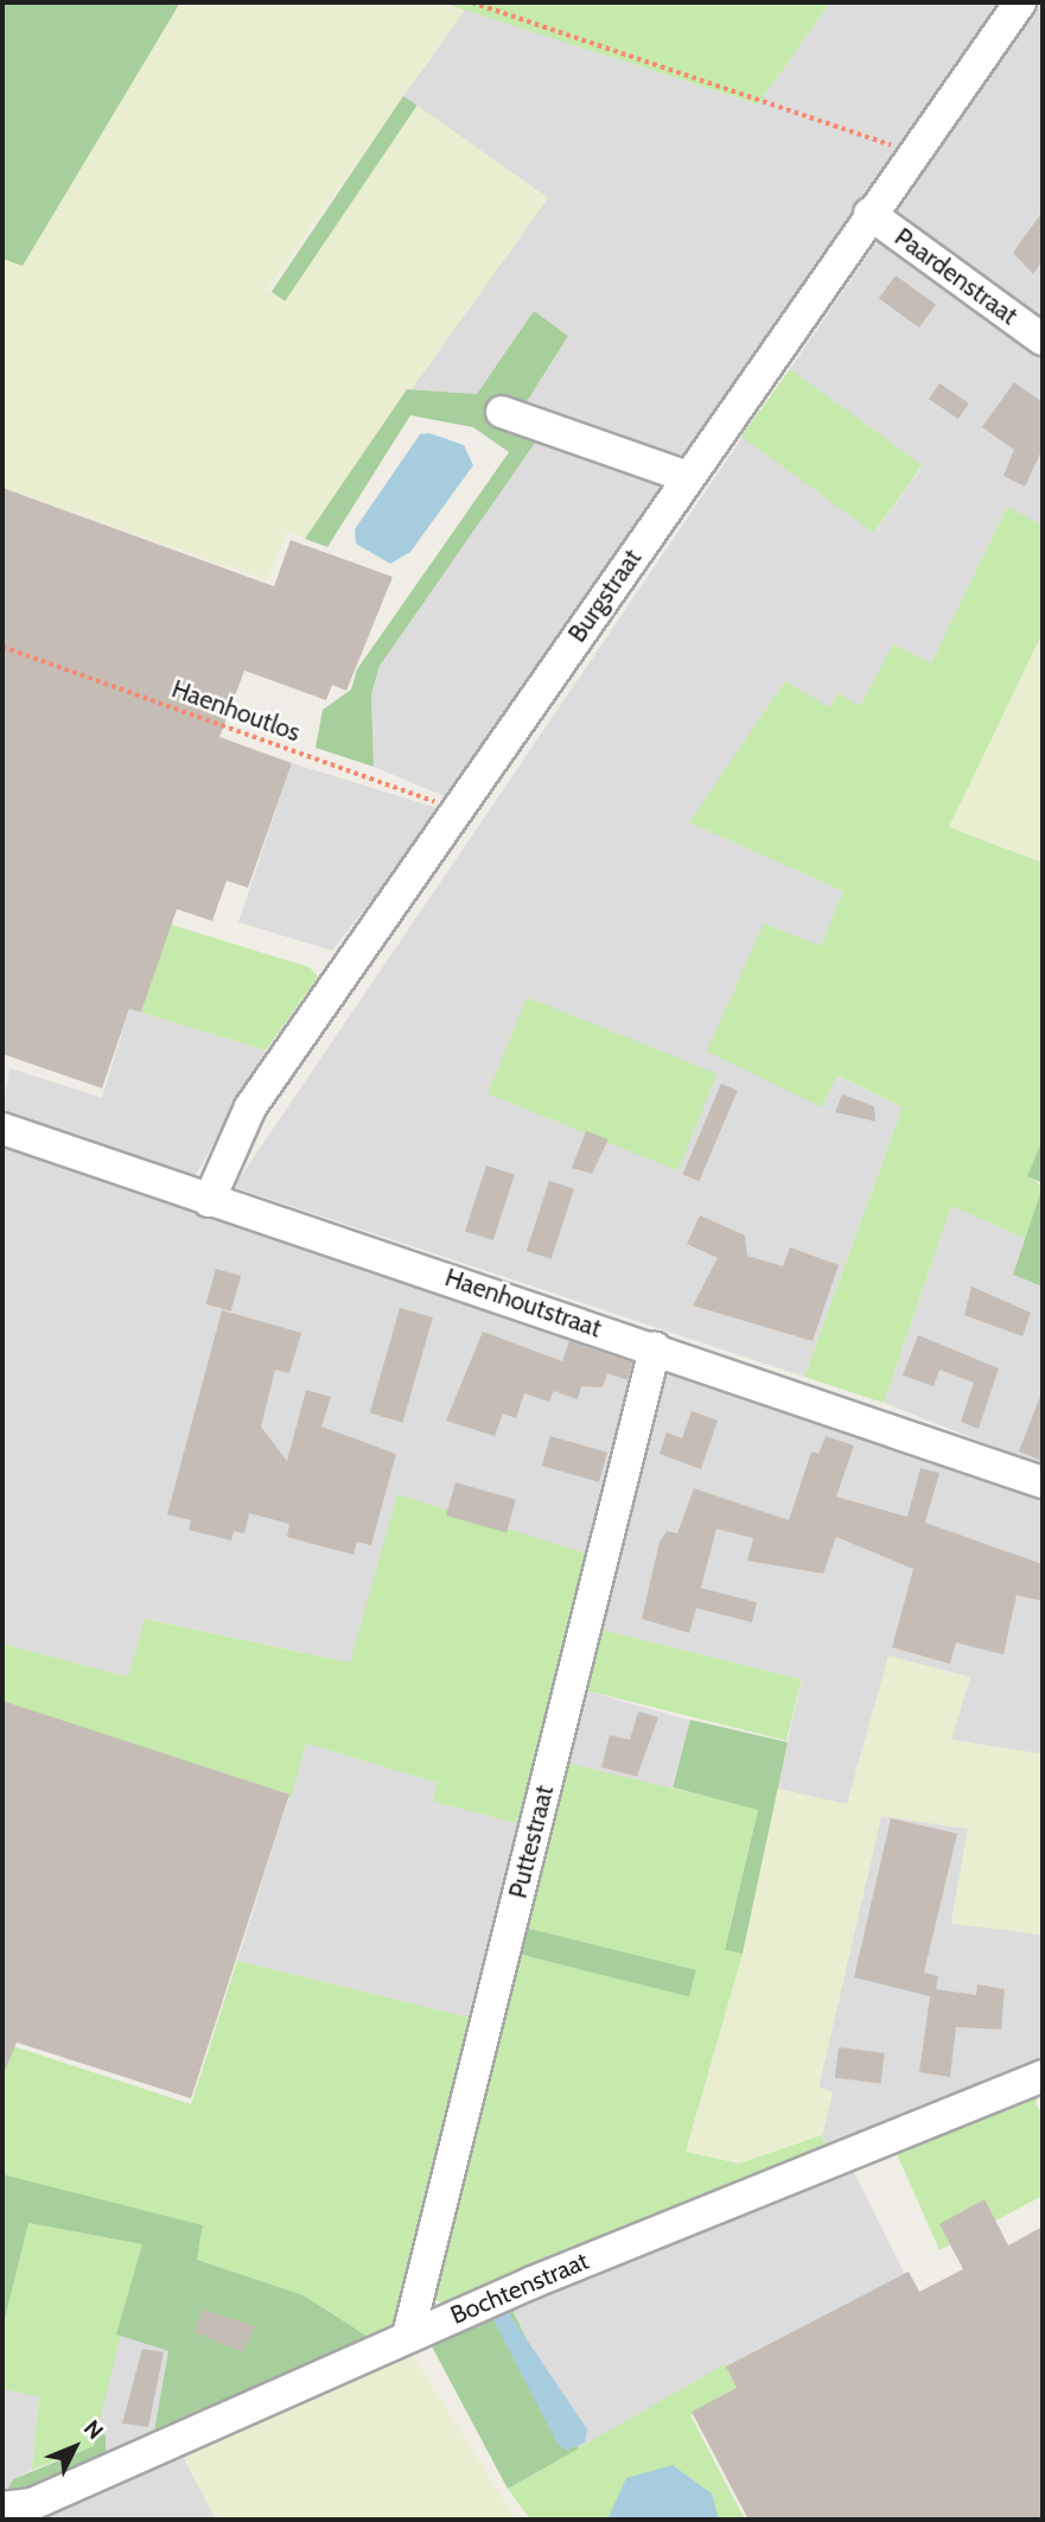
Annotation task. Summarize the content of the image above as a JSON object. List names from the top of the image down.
{
  "streets": {
    "street": [
      "Paardenstraat",
      "Burgstraat",
      "Haenhoutstraat",
      "Puttestraat",
      "Bochtenstraat"
    ],
    "path": ["Haenhoutlos"]
  },
  "crossings": [
    ["Paardenstraat", "Burgstraat"],
    ["Burgstraat", "Haenhoutlos"],
    ["Burgstraat", "Haenhoutstraat"],
    ["Haenhoutstraat", "Puttestraat"],
    ["Puttestraat", "Bochtenstraat"]
  ],
  "north": "top right"
}
